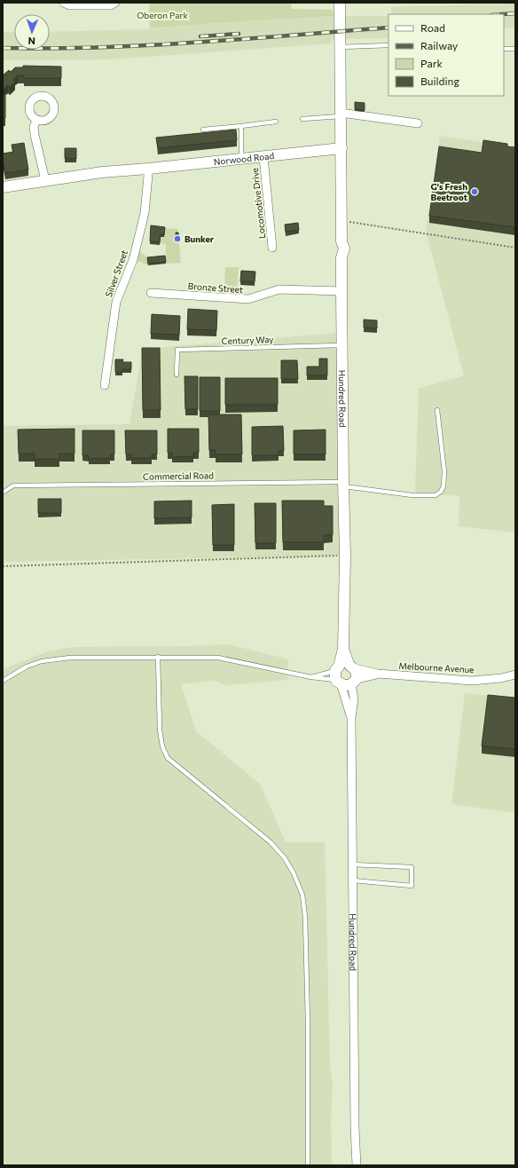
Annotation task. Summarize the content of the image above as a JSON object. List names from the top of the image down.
{
  "streets": {
    "street": [
      "Norwood Road",
      "Locomotive Drive",
      "Silver Street",
      "Bronze Street",
      "Hundred Road",
      "Melbourne Avenue"
    ],
    "lane": ["Century Way", "Commercial Road"]
  },
  "crossings": [
    ["Norwood Road", "Locomotive Drive"],
    ["Norwood Road", "Silver Street"],
    ["Norwood Road", "Hundred Road"],
    ["Bronze Street", "Hundred Road"],
    ["Century Way", "Hundred Road"],
    ["Hundred Road", "Commercial Road"],
    ["Hundred Road", "Melbourne Avenue"]
  ],
  "parks": ["Oberon Park"],
  "places": ["G's Fresh Beetroot", "Bunker"],
  "legend": [
    "Road",
    "Railway",
    "Park",
    "Building"
  ],
  "north": "bottom"
}
